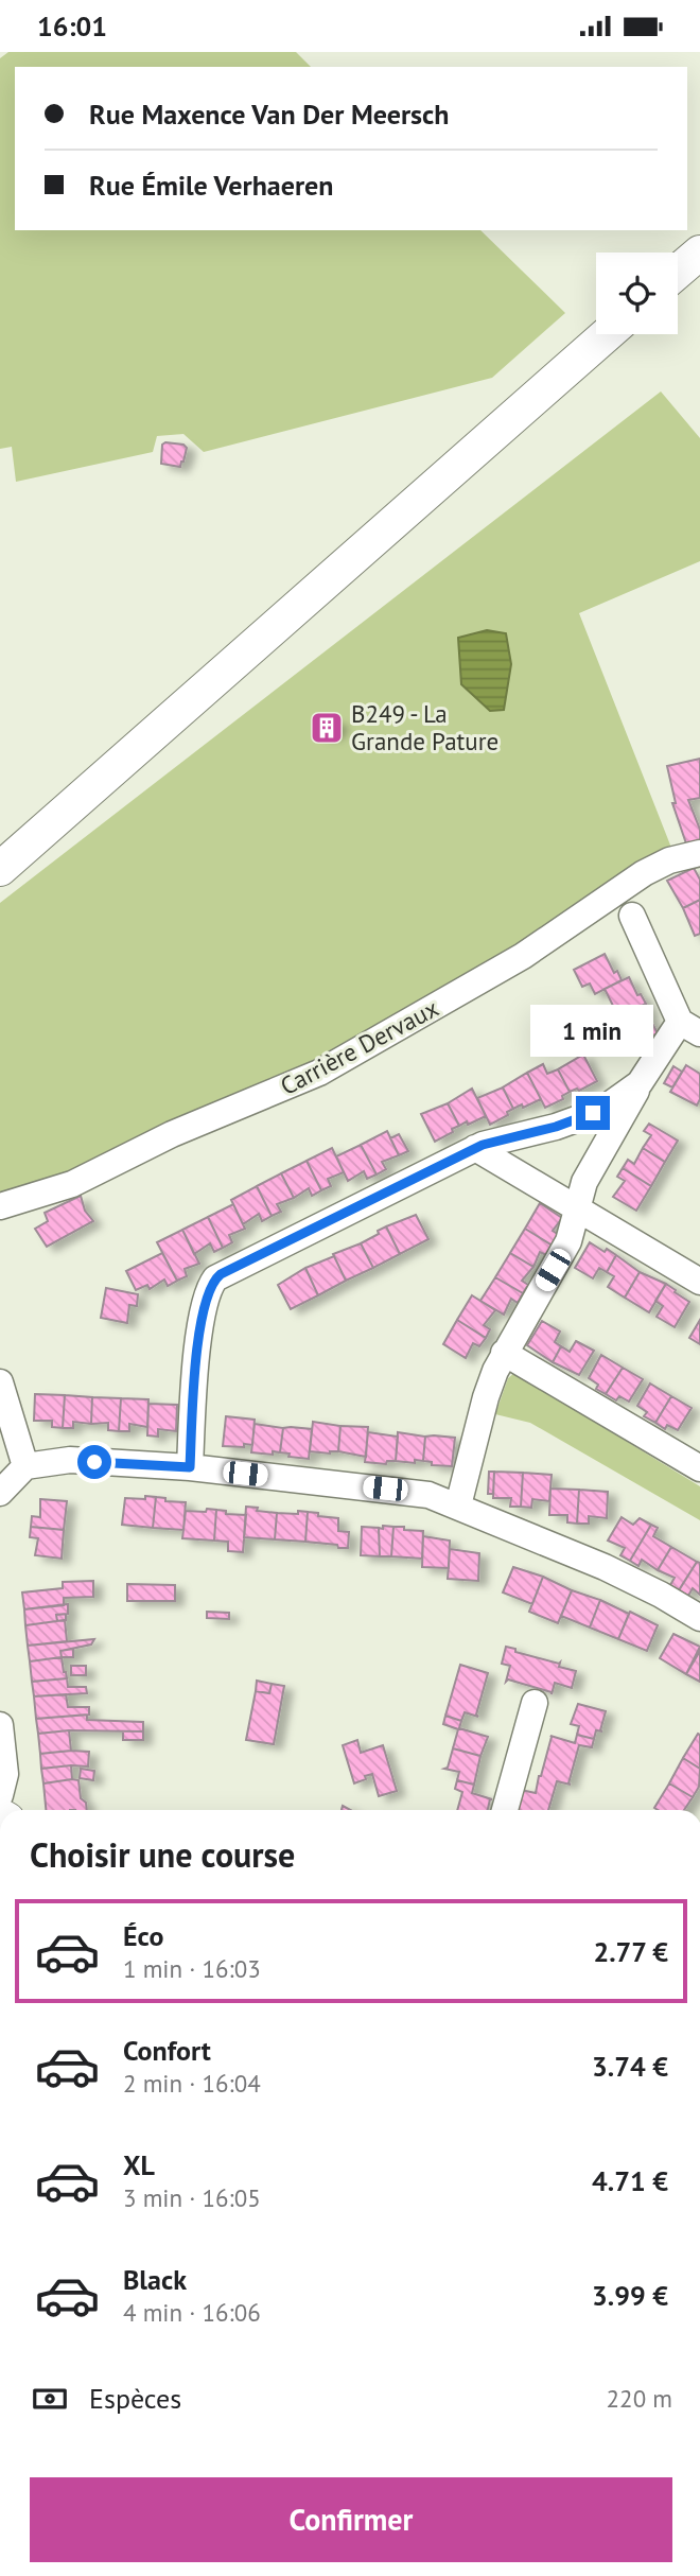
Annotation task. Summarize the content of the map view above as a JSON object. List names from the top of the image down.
{
  "streets": {
    "street": ["Carrière Dervaux"]
  },
  "places": {
    "building": ["B249 - La Grande Pature"]
  },
  "page": {
    "status": "16:01",
    "banner": ["Rue Maxence Van Der Meersch", "Rue Émile Verhaeren"],
    "bubble": "1 min",
    "heading": "Choisir une course",
    "list": [
      {
        "name": "Éco",
        "note": "1 min · 16:03",
        "value": "2.77 €"
      },
      {
        "name": "Confort",
        "note": "2 min · 16:04",
        "value": "3.74 €"
      },
      {
        "name": "XL",
        "note": "3 min · 16:05",
        "value": "4.71 €"
      },
      {
        "name": "Black",
        "note": "4 min · 16:06",
        "value": "3.99 €"
      }
    ],
    "pay": ["Espèces", "220 m"],
    "buttons": "Confirmer"
  }
}
